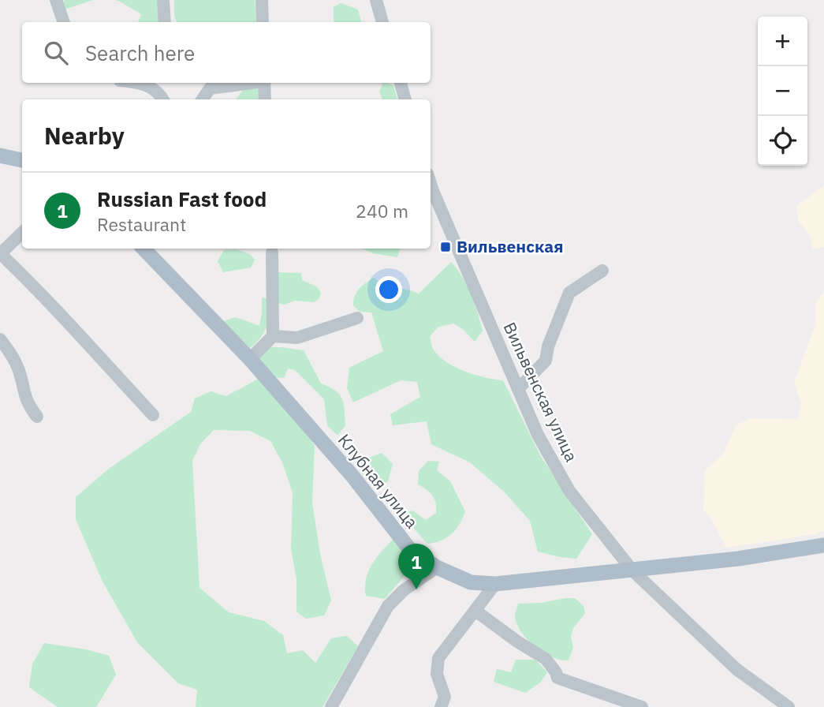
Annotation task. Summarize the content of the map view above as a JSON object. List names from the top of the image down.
{
  "streets": {
    "main road": ["Клубная улица"],
    "street": ["Вильвенская улица"]
  },
  "crossings": [
    ["Вильвенская улица", "Клубная улица"]
  ],
  "places": {
    "transit": ["Вильвенская"]
  },
  "page": {
    "map_buttons": ["+", "−"],
    "search": "Search here",
    "heading": "Nearby",
    "list": [
      {
        "mark": "1",
        "name": "Russian Fast food",
        "note": "Restaurant",
        "value": "240 m"
      }
    ],
    "pins": "1"
  }
}
